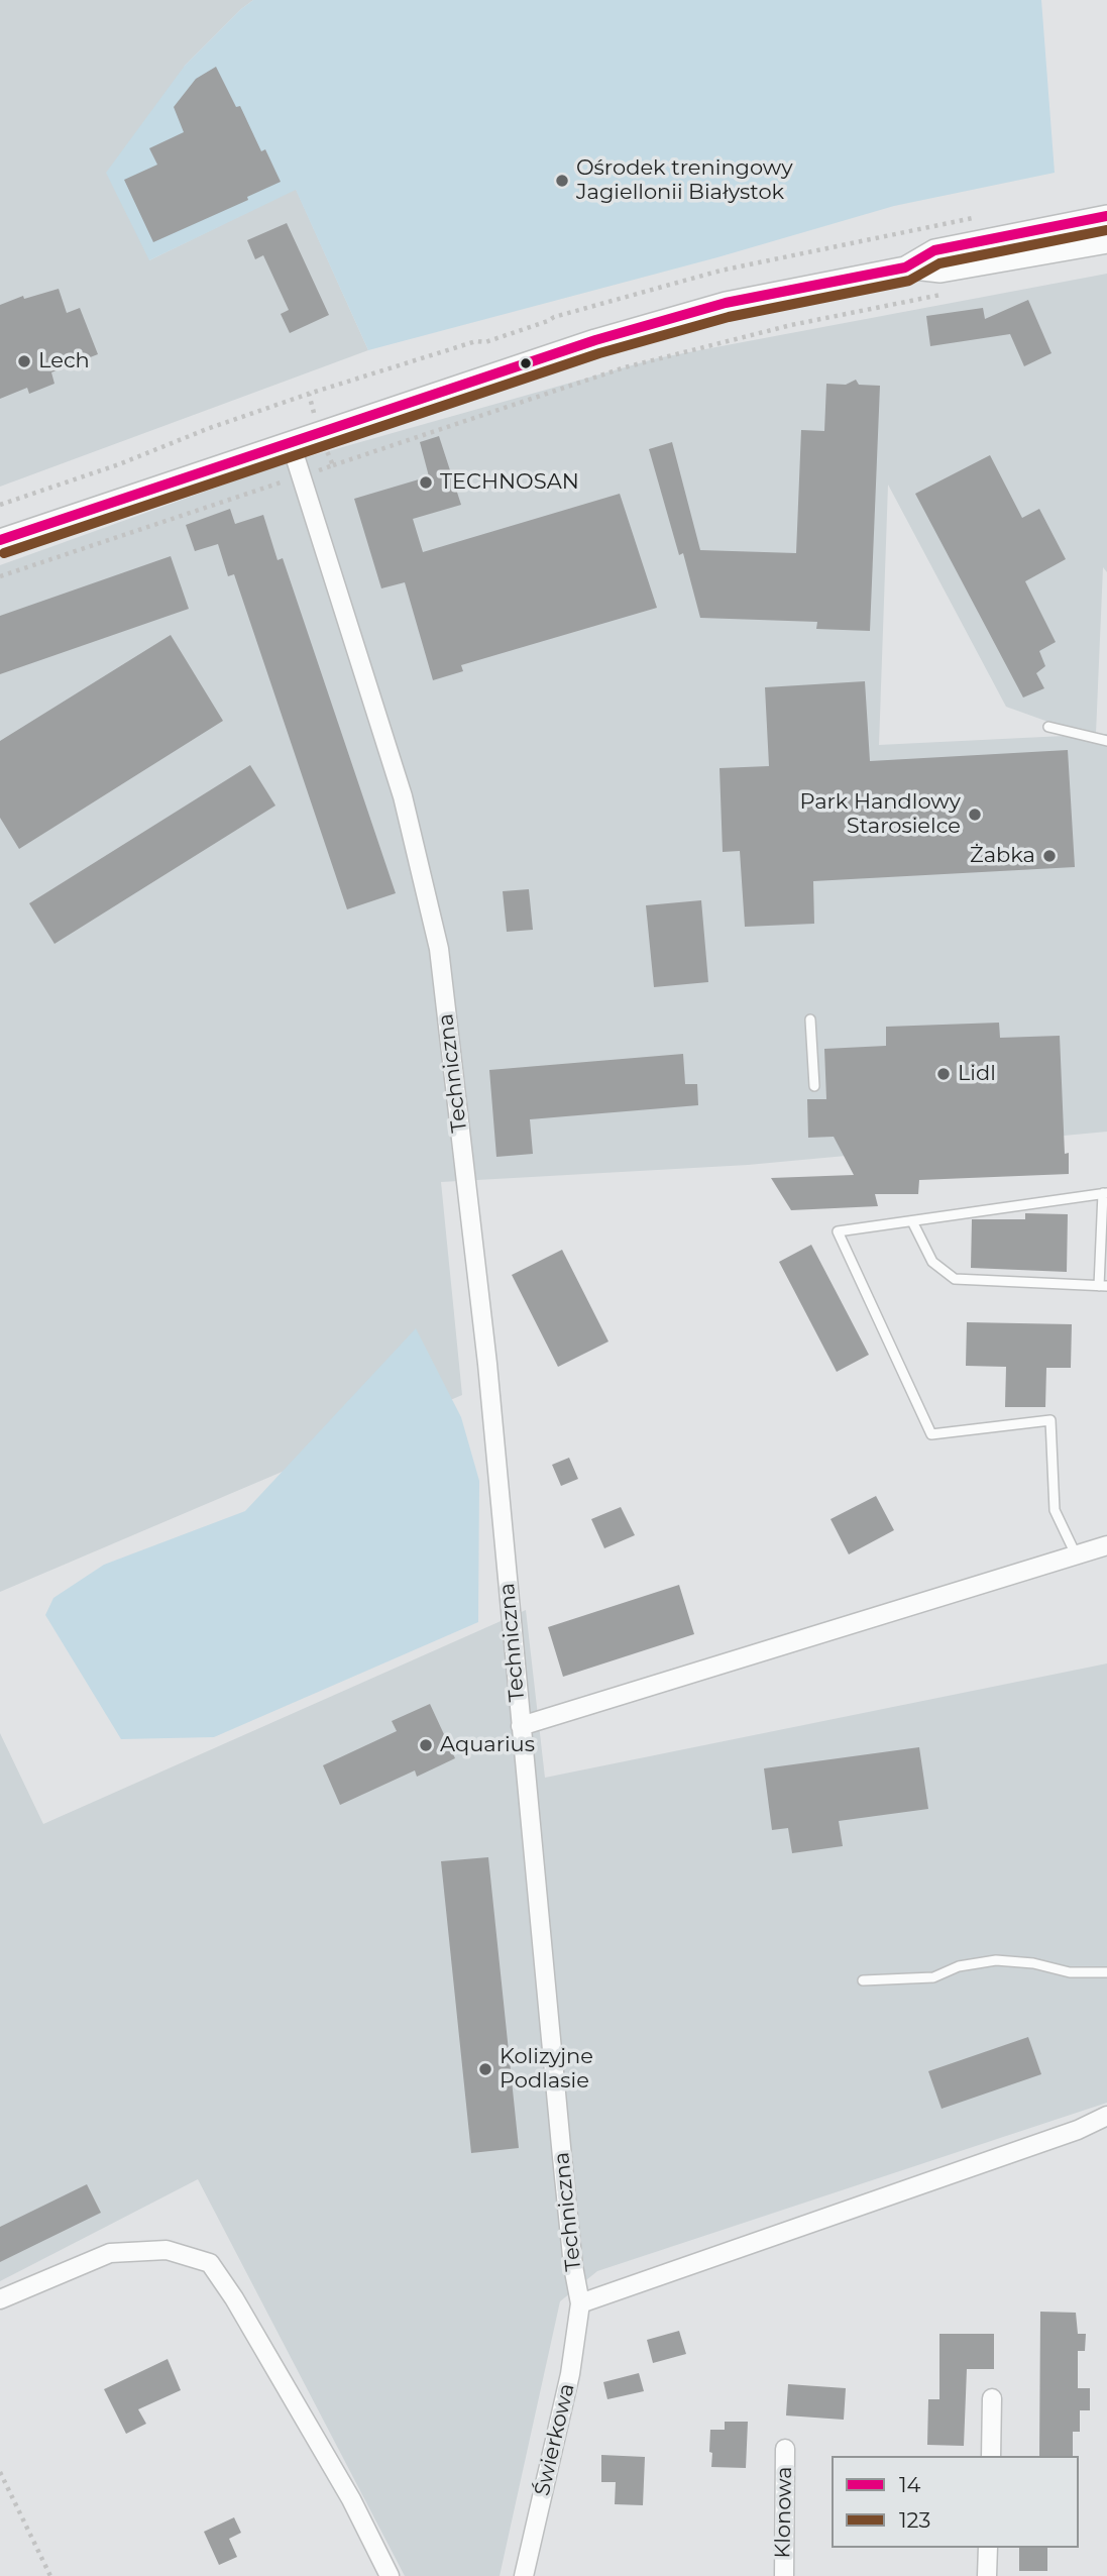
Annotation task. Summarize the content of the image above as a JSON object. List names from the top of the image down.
{
  "streets": {
    "street": ["Techniczna", "Świerkowa", "Klonowa"]
  },
  "crossings": [
    ["Techniczna", "Świerkowa"]
  ],
  "places": [
    "Ośrodek treningowy Jagiellonii Białystok",
    "Lech",
    "TECHNOSAN",
    "Park Handlowy Starosielce",
    "Żabka",
    "Lidl",
    "Aquarius",
    "Kolizyjne Podlasie"
  ],
  "lines": ["transit line 14", "transit line 123"],
  "legend": ["14", "123"]
}
